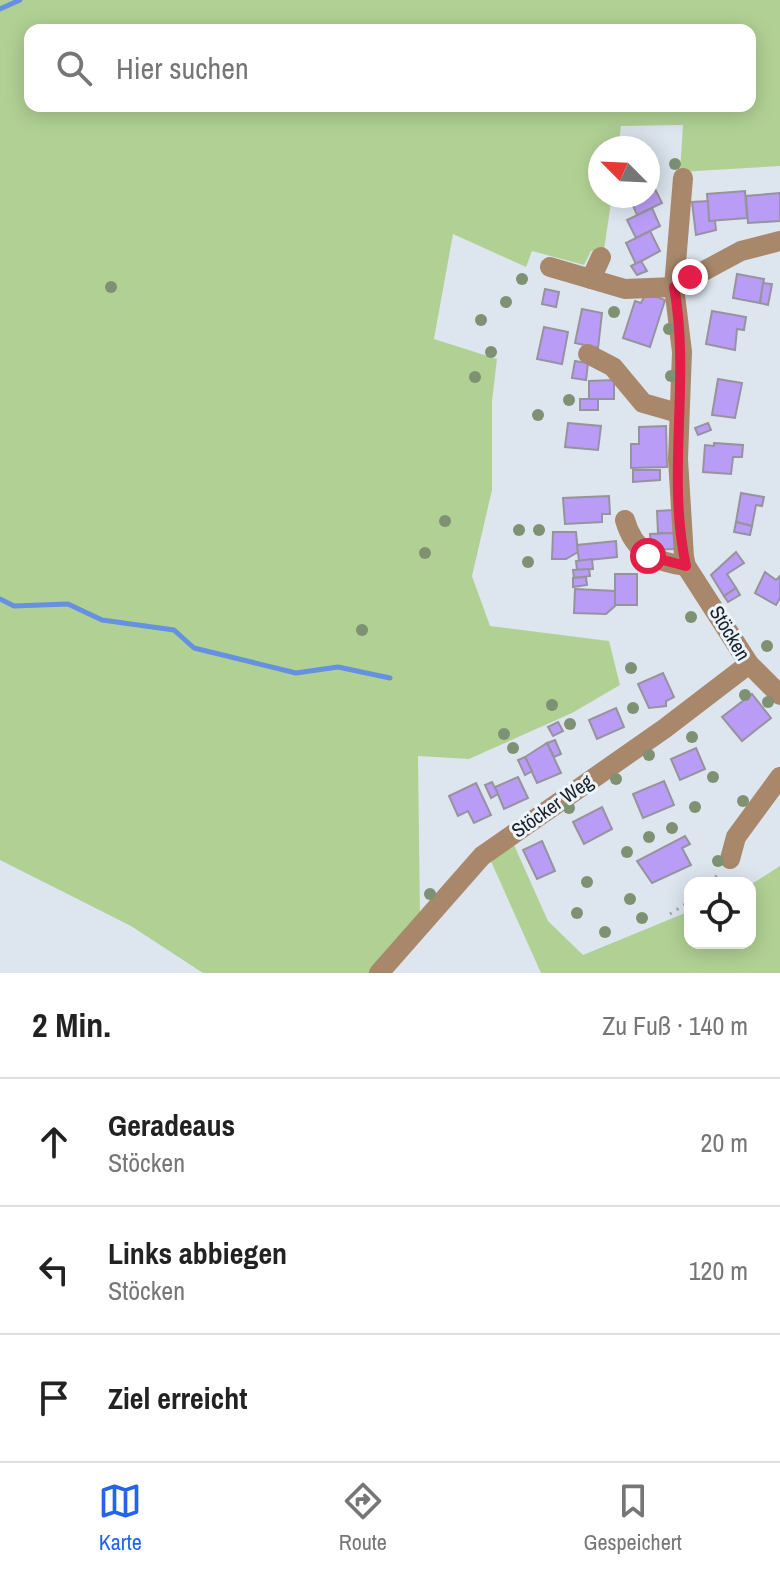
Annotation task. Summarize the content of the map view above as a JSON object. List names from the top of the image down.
{
  "streets": {
    "street": ["Stöcken", "Stöcker Weg"]
  },
  "crossings": [
    ["Stöcken", "Stöcker Weg"]
  ],
  "north": "top left",
  "page": {
    "search": "Hier suchen",
    "heading": ["2 Min.", "Zu Fuß · 140 m"],
    "list": [
      ["Geradeaus", "Stöcken", "20 m"],
      ["Links abbiegen", "Stöcken", "120 m"],
      "Ziel erreicht"
    ],
    "nav": ["Karte", "Route", "Gespeichert"]
  }
}
